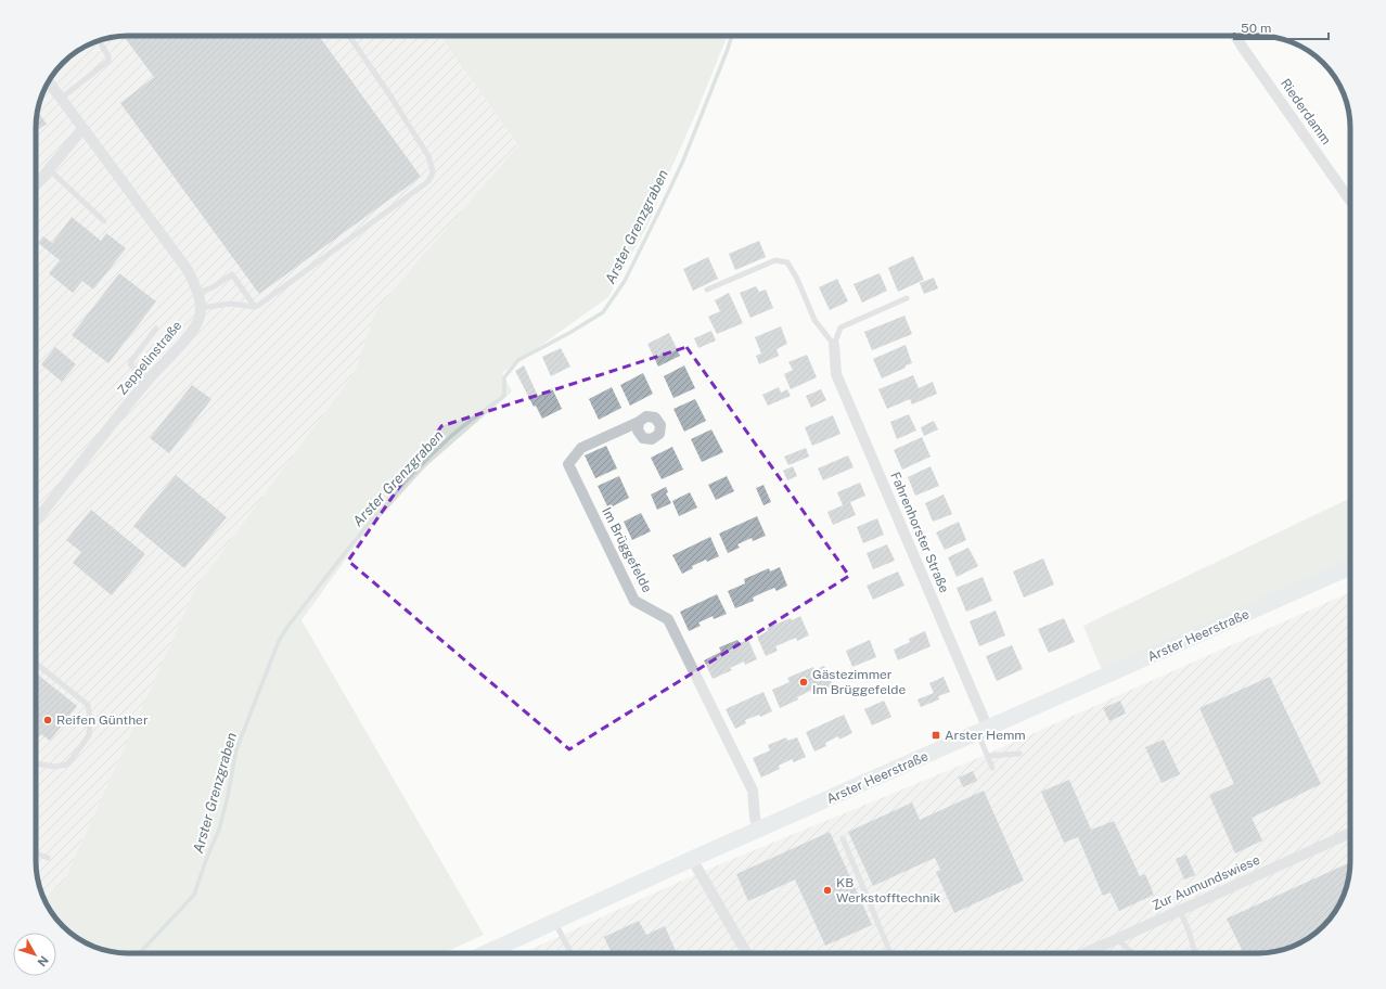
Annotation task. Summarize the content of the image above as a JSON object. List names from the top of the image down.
{
  "streets": {
    "street": [
      "Riederdamm",
      "Zeppelinstraße",
      "Fahrenhorster Straße",
      "Im Brüggefelde",
      "Arster Heerstraße",
      "Zur Aumundswiese"
    ]
  },
  "crossings": [
    ["Fahrenhorster Straße", "Arster Heerstraße"],
    ["Im Brüggefelde", "Arster Heerstraße"]
  ],
  "water": ["Arster Grenzgraben"],
  "places": {
    "other": ["Gästezimmer Im Brüggefelde", "Reifen Günther", "KB Werkstofftechnik"],
    "transit": ["Arster Hemm"]
  },
  "scale_bar": "50 m",
  "north": "bottom right"
}
